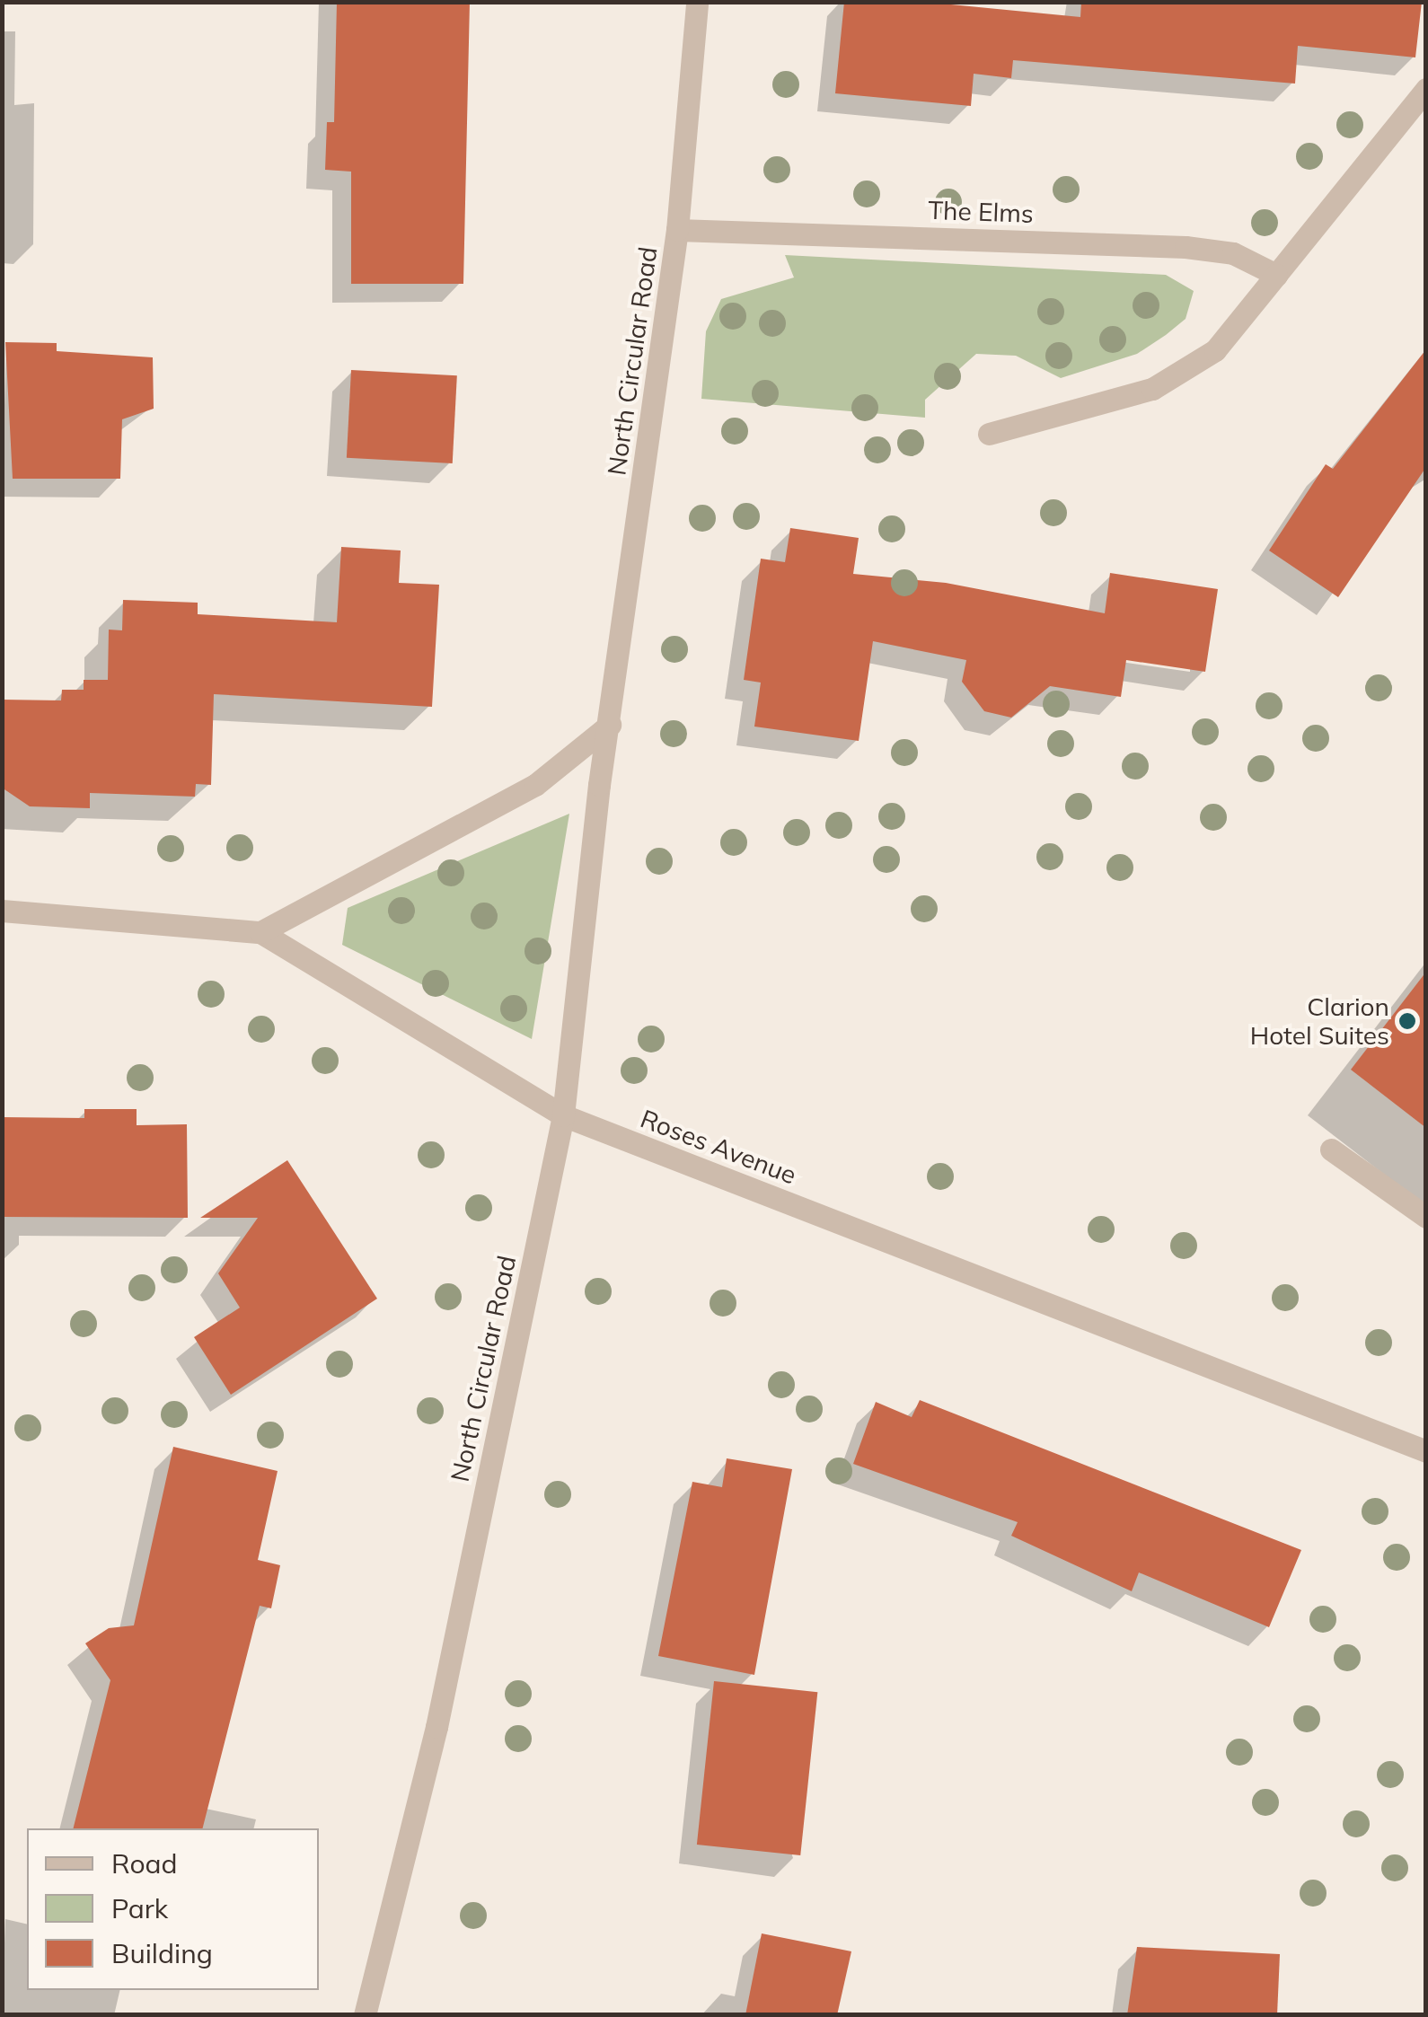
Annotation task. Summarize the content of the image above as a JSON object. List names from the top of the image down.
{
  "streets": {
    "street": ["The Elms", "North Circular Road", "Roses Avenue"]
  },
  "crossings": [
    ["The Elms", "North Circular Road"],
    ["North Circular Road", "Roses Avenue"]
  ],
  "places": ["Clarion Hotel Suites"],
  "legend": ["Road", "Park", "Building"]
}
